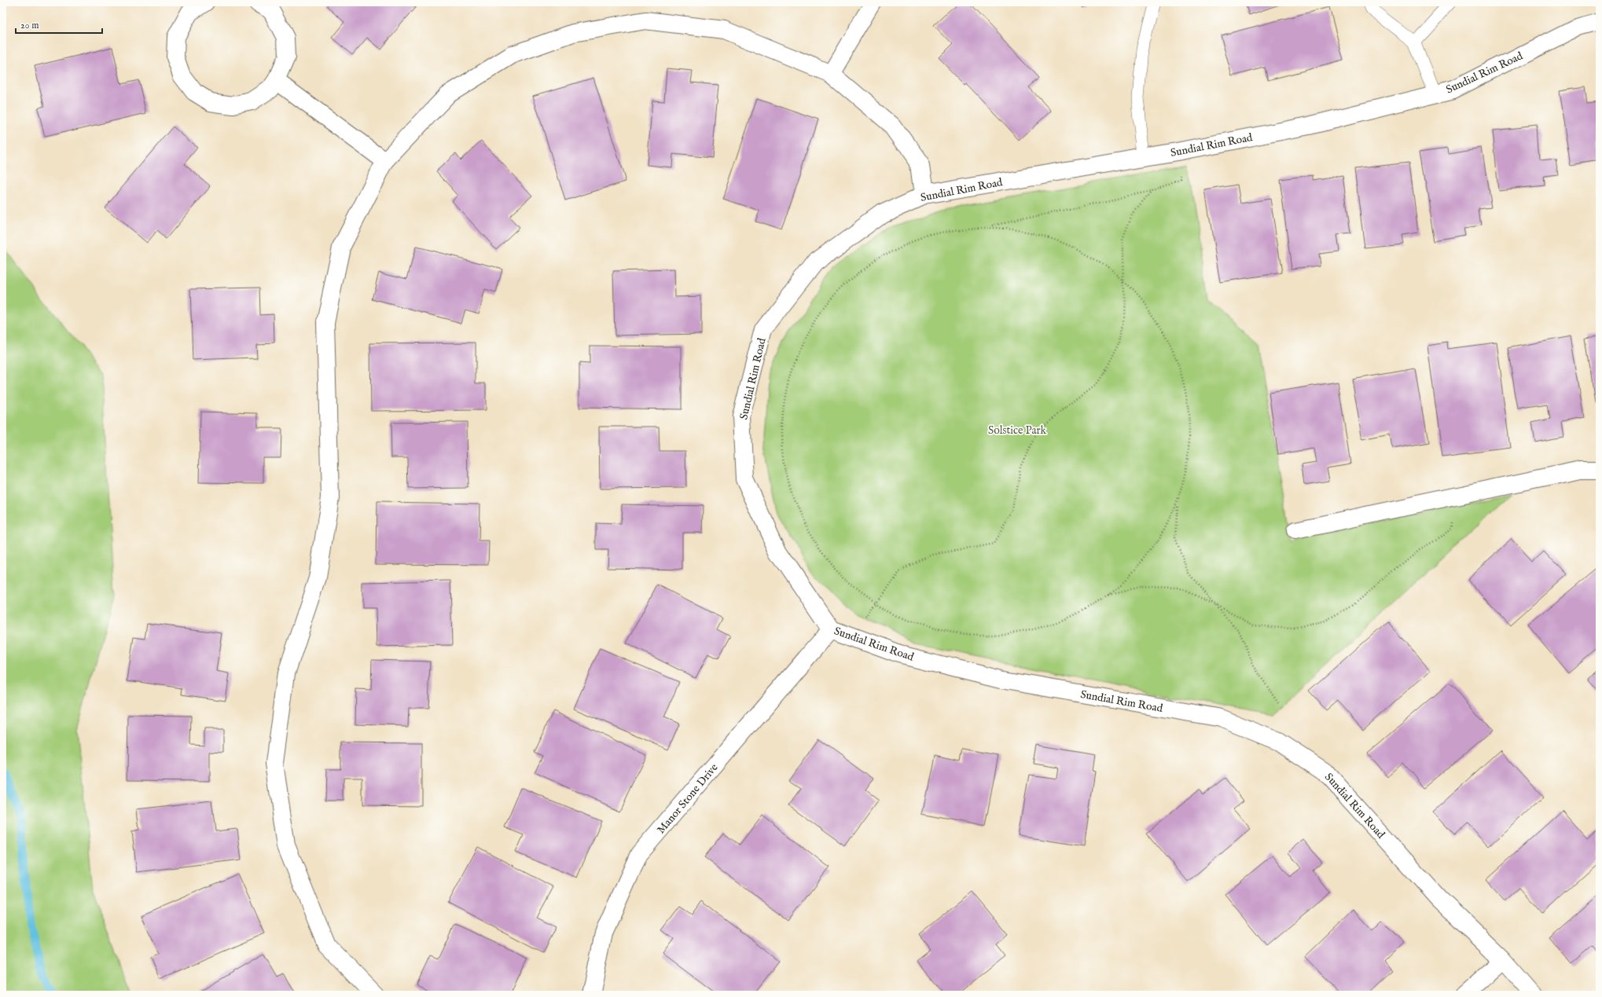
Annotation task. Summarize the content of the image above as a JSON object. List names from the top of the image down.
{
  "streets": {
    "street": ["Sundial Rim Road", "Manor Stone Drive"]
  },
  "crossings": [
    ["Sundial Rim Road", "Manor Stone Drive"]
  ],
  "parks": ["Solstice Park"],
  "scale_bar": "20 m"
}
